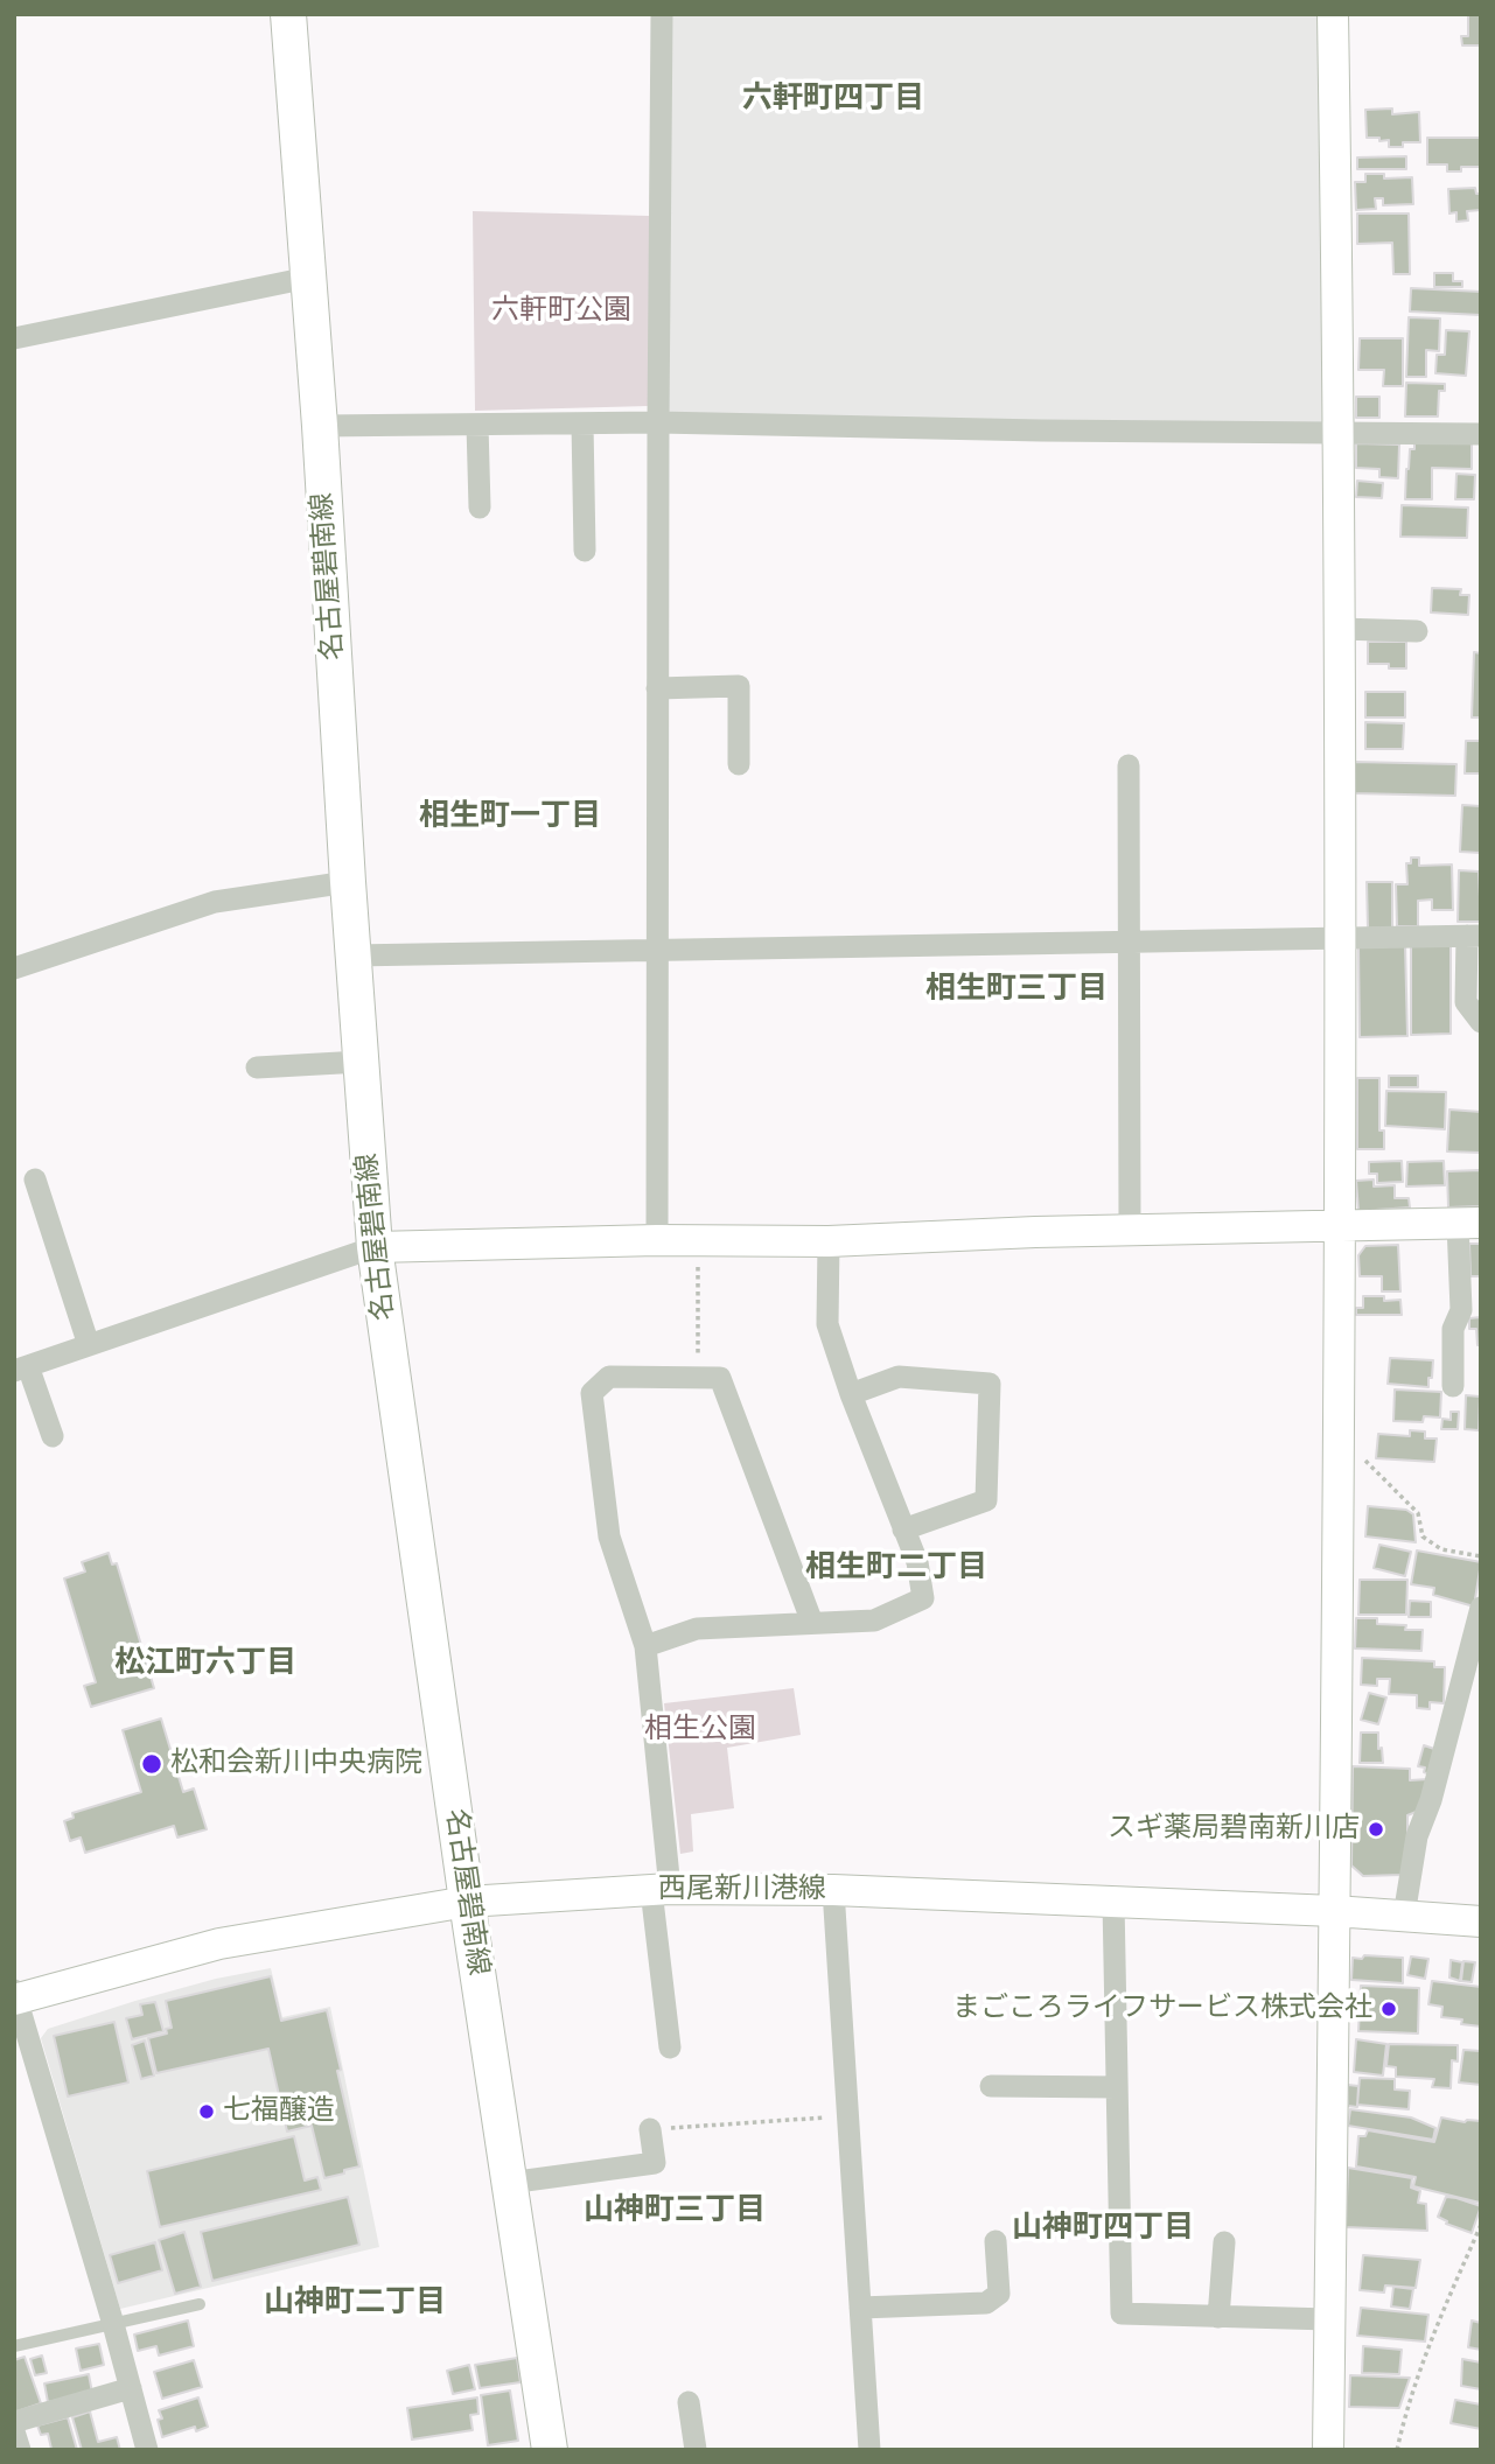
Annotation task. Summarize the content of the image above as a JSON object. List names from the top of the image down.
{
  "streets": {
    "main road": ["名古屋碧南線"],
    "street": ["西尾新川港線"]
  },
  "crossings": [
    ["名古屋碧南線", "西尾新川港線"]
  ],
  "districts": [
    "六軒町四丁目",
    "相生町一丁目",
    "相生町三丁目",
    "相生町二丁目",
    "松江町六丁目",
    "山神町三丁目",
    "山神町四丁目",
    "山神町二丁目"
  ],
  "parks": ["六軒町公園", "相生公園"],
  "places": [
    "松和会新川中央病院",
    "スギ薬局碧南新川店",
    "まごころライフサービス株式会社",
    "七福醸造"
  ]
}
